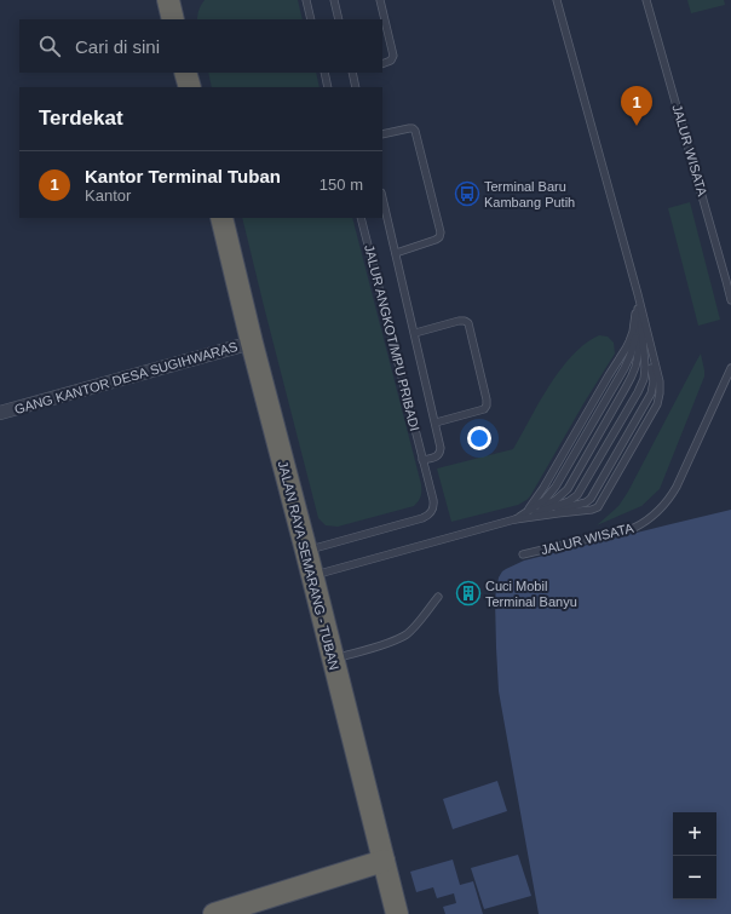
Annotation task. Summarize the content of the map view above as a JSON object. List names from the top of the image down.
{
  "streets": {
    "highway": ["JALAN RAYA SEMARANG - TUBAN"],
    "street": ["GANG KANTOR DESA SUGIHWARAS"],
    "lane": ["JALUR WISATA", "JALUR ANGKOT/MPU PRIBADI"]
  },
  "crossings": [
    ["JALUR ANGKOT/MPU PRIBADI", "JALAN RAYA SEMARANG - TUBAN"],
    ["GANG KANTOR DESA SUGIHWARAS", "JALAN RAYA SEMARANG - TUBAN"]
  ],
  "places": {
    "bus stop": ["Terminal Baru Kambang Putih"],
    "building": ["Cuci Mobil Terminal Banyu"]
  },
  "page": {
    "search": "Cari di sini",
    "pins": "1",
    "heading": "Terdekat",
    "list": [
      {
        "mark": "1",
        "name": "Kantor Terminal Tuban",
        "note": "Kantor",
        "value": "150 m"
      }
    ],
    "map_buttons": ["+", "−"]
  }
}
